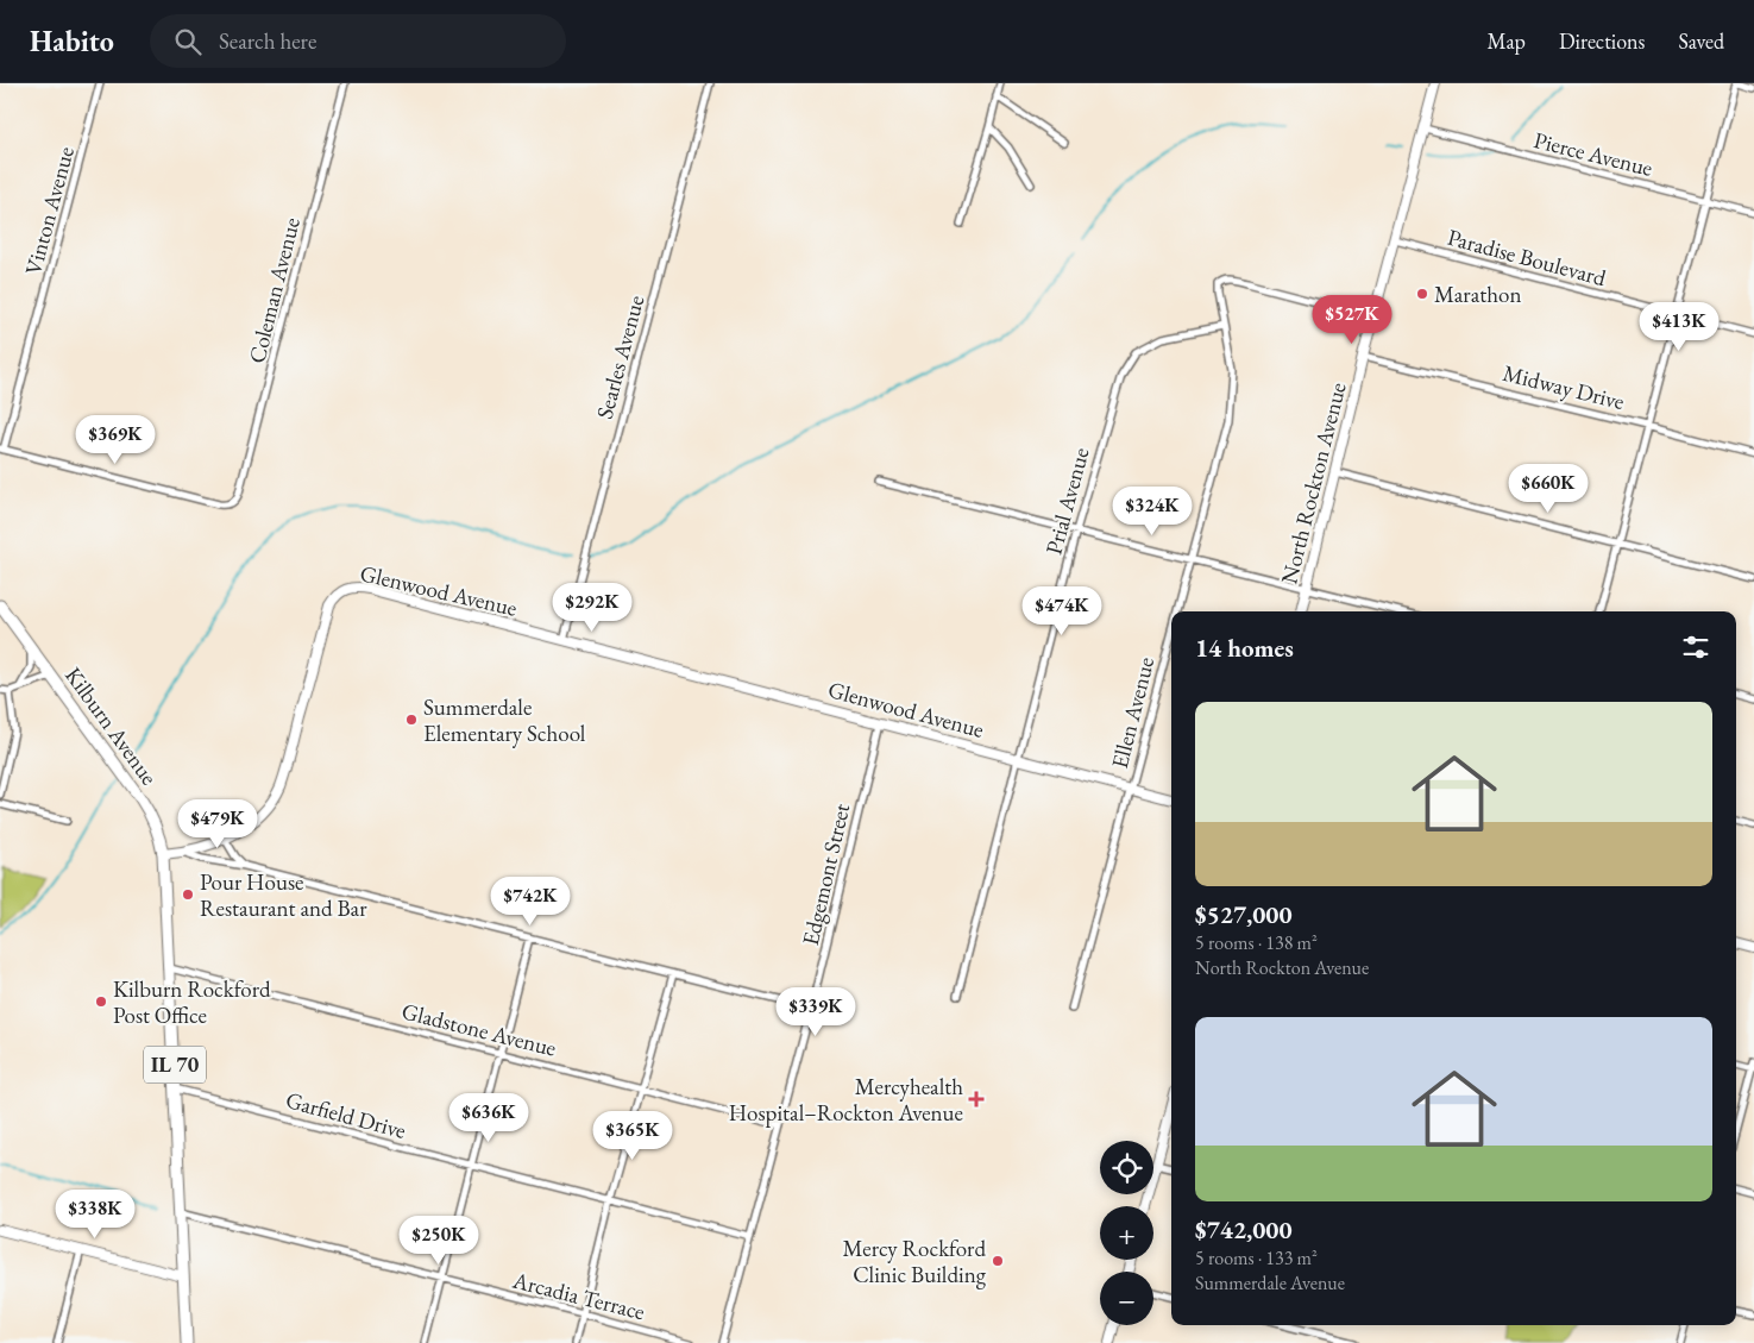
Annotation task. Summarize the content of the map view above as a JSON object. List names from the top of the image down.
{
  "streets": {
    "main road": ["Kilburn Avenue", "IL 70"],
    "street": [
      "Pierce Avenue",
      "Vinton Avenue",
      "Paradise Boulevard",
      "Coleman Avenue",
      "Searles Avenue",
      "Midway Drive",
      "North Rockton Avenue",
      "Prial Avenue",
      "Glenwood Avenue",
      "Ellen Avenue",
      "Edgemont Street",
      "Gladstone Avenue",
      "Garfield Drive",
      "Arcadia Terrace"
    ]
  },
  "crossings": [
    ["Pierce Avenue", "North Rockton Avenue"],
    ["Vinton Avenue", "Coleman Avenue"],
    ["Paradise Boulevard", "North Rockton Avenue"],
    ["Searles Avenue", "Glenwood Avenue"],
    ["Midway Drive", "North Rockton Avenue"],
    ["North Rockton Avenue", "Ellen Avenue"],
    ["Prial Avenue", "Glenwood Avenue"],
    ["Prial Avenue", "Ellen Avenue"],
    ["Glenwood Avenue", "Ellen Avenue"],
    ["Glenwood Avenue", "Kilburn Avenue"],
    ["Glenwood Avenue", "Edgemont Street"],
    ["Kilburn Avenue", "Gladstone Avenue"],
    ["Kilburn Avenue", "Garfield Drive"],
    ["Kilburn Avenue", "Arcadia Terrace"],
    ["Edgemont Street", "Gladstone Avenue"],
    ["Edgemont Street", "Garfield Drive"]
  ],
  "places": {
    "other": [
      "Marathon",
      "Summerdale Elementary School",
      "Pour House Restaurant and Bar",
      "Kilburn Rockford Post Office",
      "Mercy Rockford Clinic Building"
    ],
    "health": ["Mercyhealth Hospital–Rockton Avenue"]
  },
  "page": {
    "header": "Habito",
    "search": "Search here",
    "nav": ["Map", "Directions", "Saved"],
    "price": [
      "$527K",
      "$413K",
      "$369K",
      "$660K",
      "$324K",
      "$292K",
      "$474K",
      "$479K",
      "$742K",
      "$339K",
      "$636K",
      "$365K",
      "$338K",
      "$250K"
    ],
    "heading": "14 homes",
    "list": [
      {
        "name": "$527,000",
        "note": "5 rooms · 138 m² · North Rockton Avenue"
      },
      {
        "name": "$742,000",
        "note": "5 rooms · 133 m² · Summerdale Avenue"
      }
    ],
    "map_buttons": ["+", "−"]
  }
}
